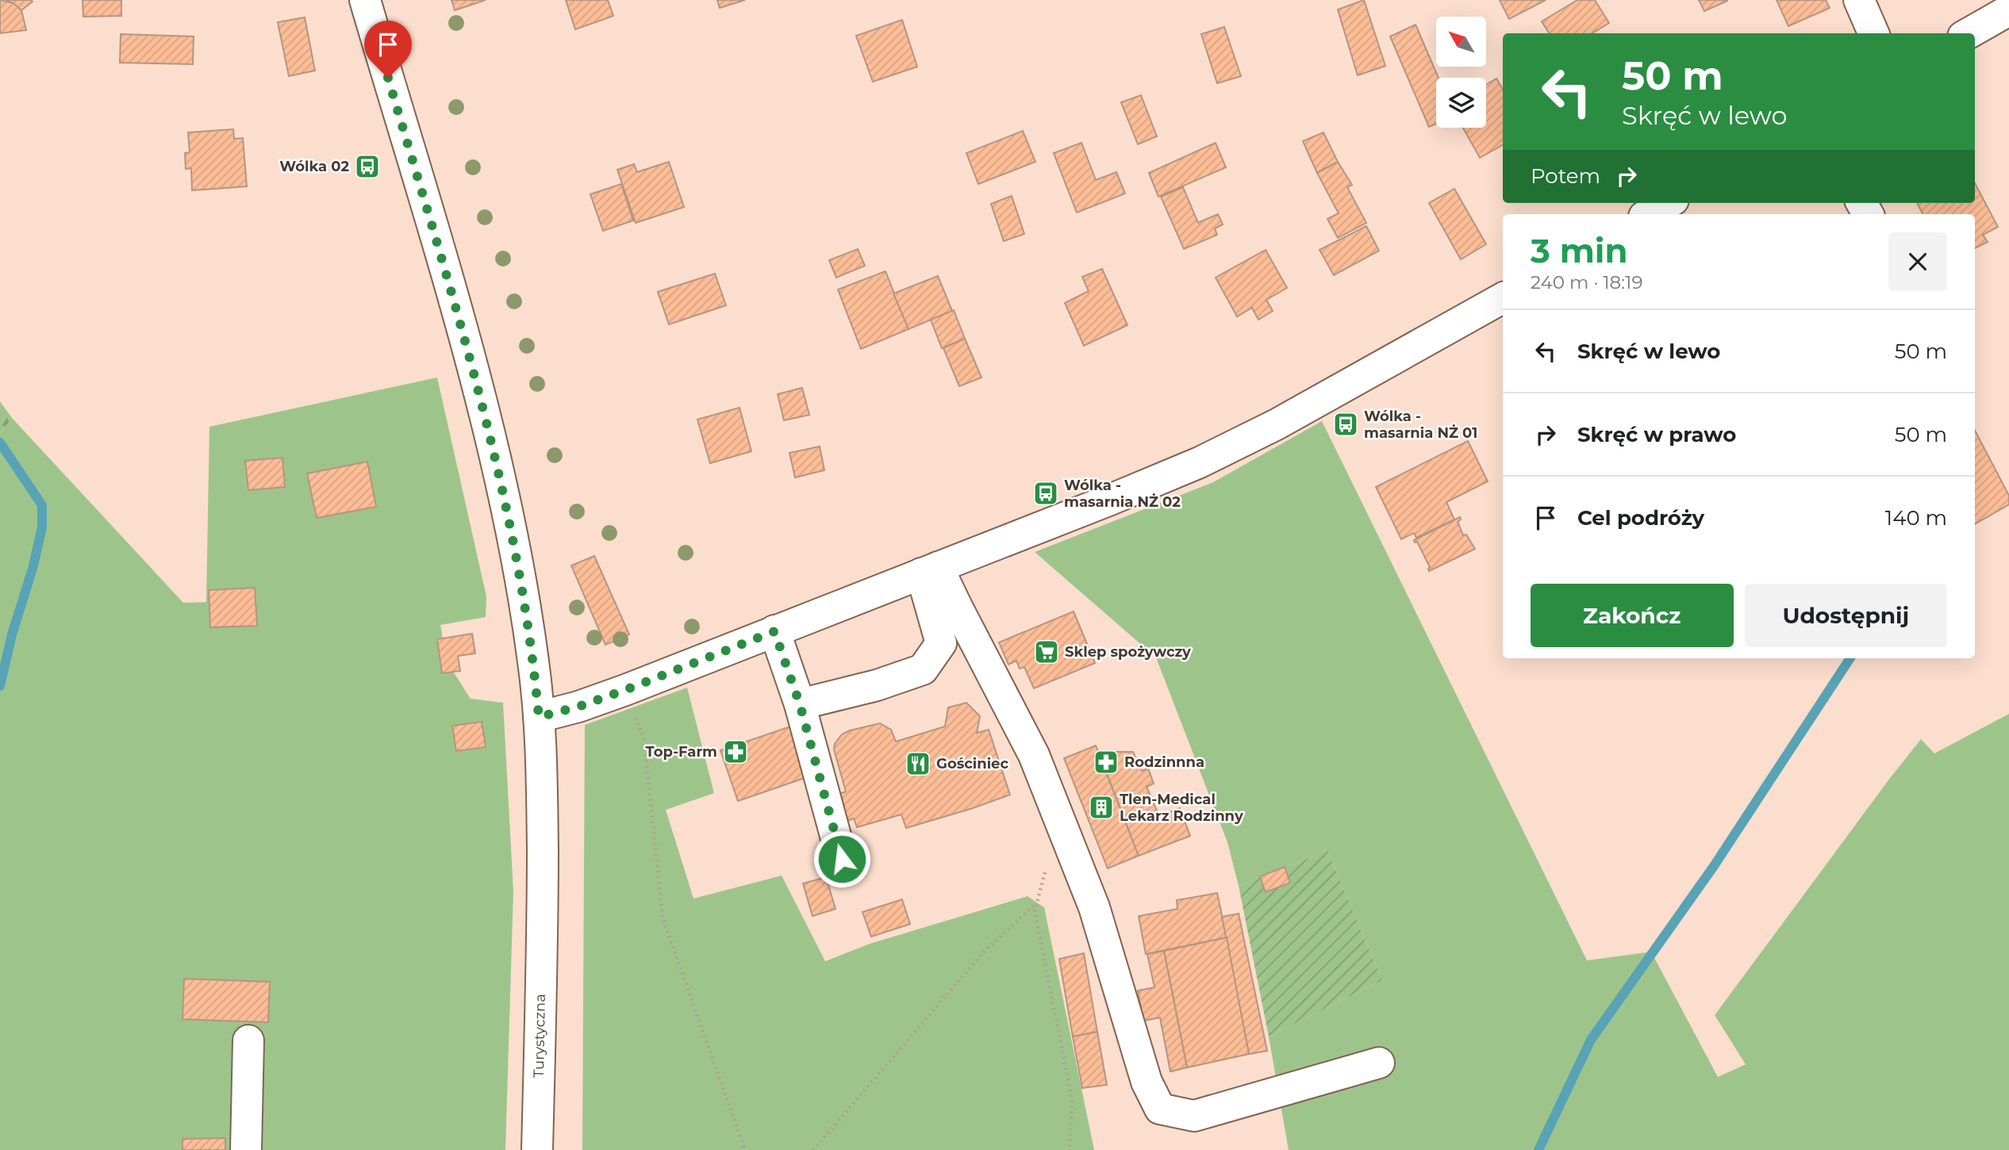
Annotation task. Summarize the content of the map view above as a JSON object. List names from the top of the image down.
{
  "streets": {
    "main road": ["Turystyczna"]
  },
  "places": {
    "bus stop": ["Wólka 02", "Wólka - masarnia NŻ 01", "Wólka - masarnia NŻ 02"],
    "supermarket": ["Sklep spożywczy"],
    "pharmacy": ["Top-Farm", "Rodzinnna"],
    "restaurant": ["Gościniec"],
    "building": ["Tlen-Medical Lekarz Rodzinny"]
  },
  "north": "top left",
  "page": {
    "turn": ["50 m", "Skręć w lewo"],
    "then": "Potem",
    "heading": ["3 min", "240 m · 18:19"],
    "list": [
      {
        "name": "Skręć w lewo",
        "value": "50 m"
      },
      {
        "name": "Skręć w prawo",
        "value": "50 m"
      },
      {
        "name": "Cel podróży",
        "value": "140 m"
      }
    ],
    "buttons": ["Zakończ", "Udostępnij"]
  }
}
